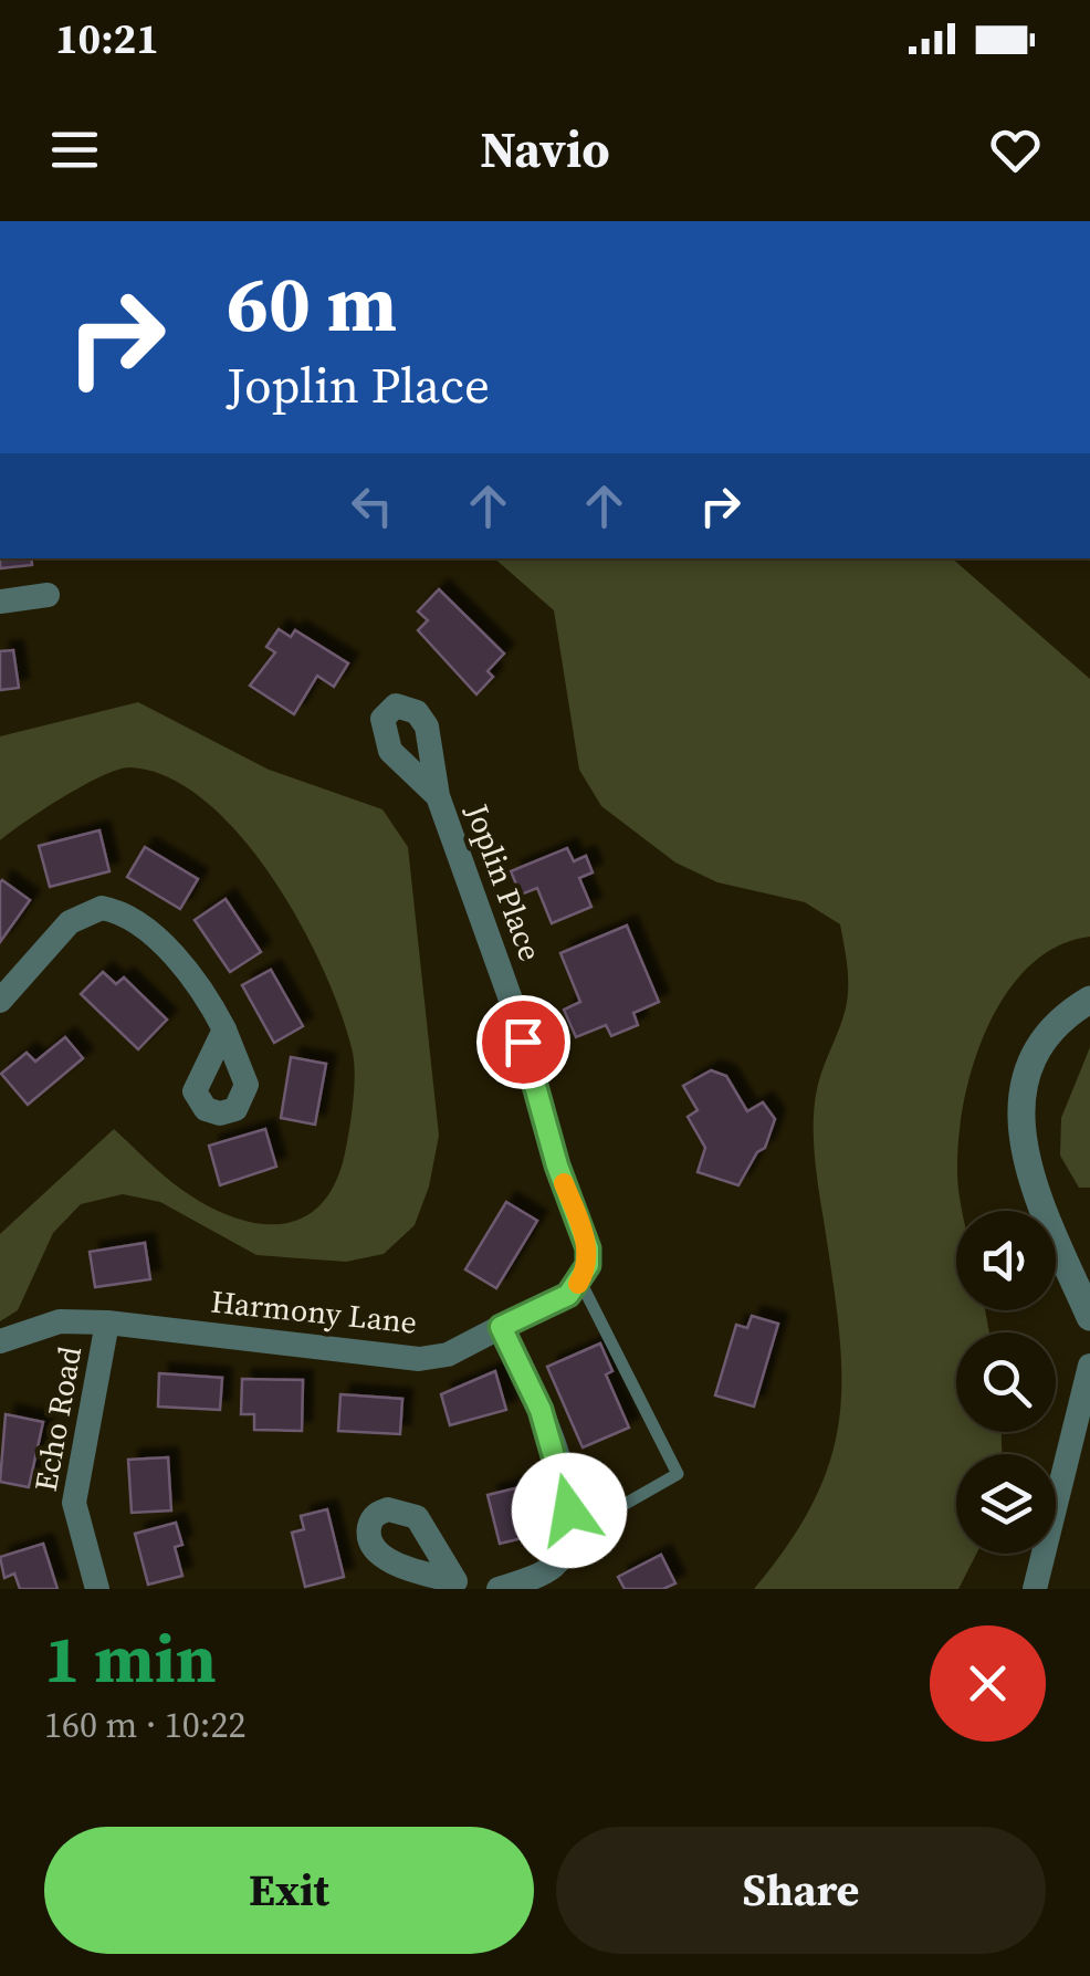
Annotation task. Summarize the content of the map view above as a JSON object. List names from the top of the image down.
{
  "streets": {
    "street": ["Joplin Place", "Harmony Lane", "Echo Road"]
  },
  "crossings": [
    ["Harmony Lane", "Echo Road"]
  ],
  "page": {
    "status": "10:21",
    "header": "Navio",
    "turn": ["60 m", "Joplin Place"],
    "heading": ["1 min", "160 m · 10:22"],
    "buttons": ["Exit", "Share"]
  }
}
